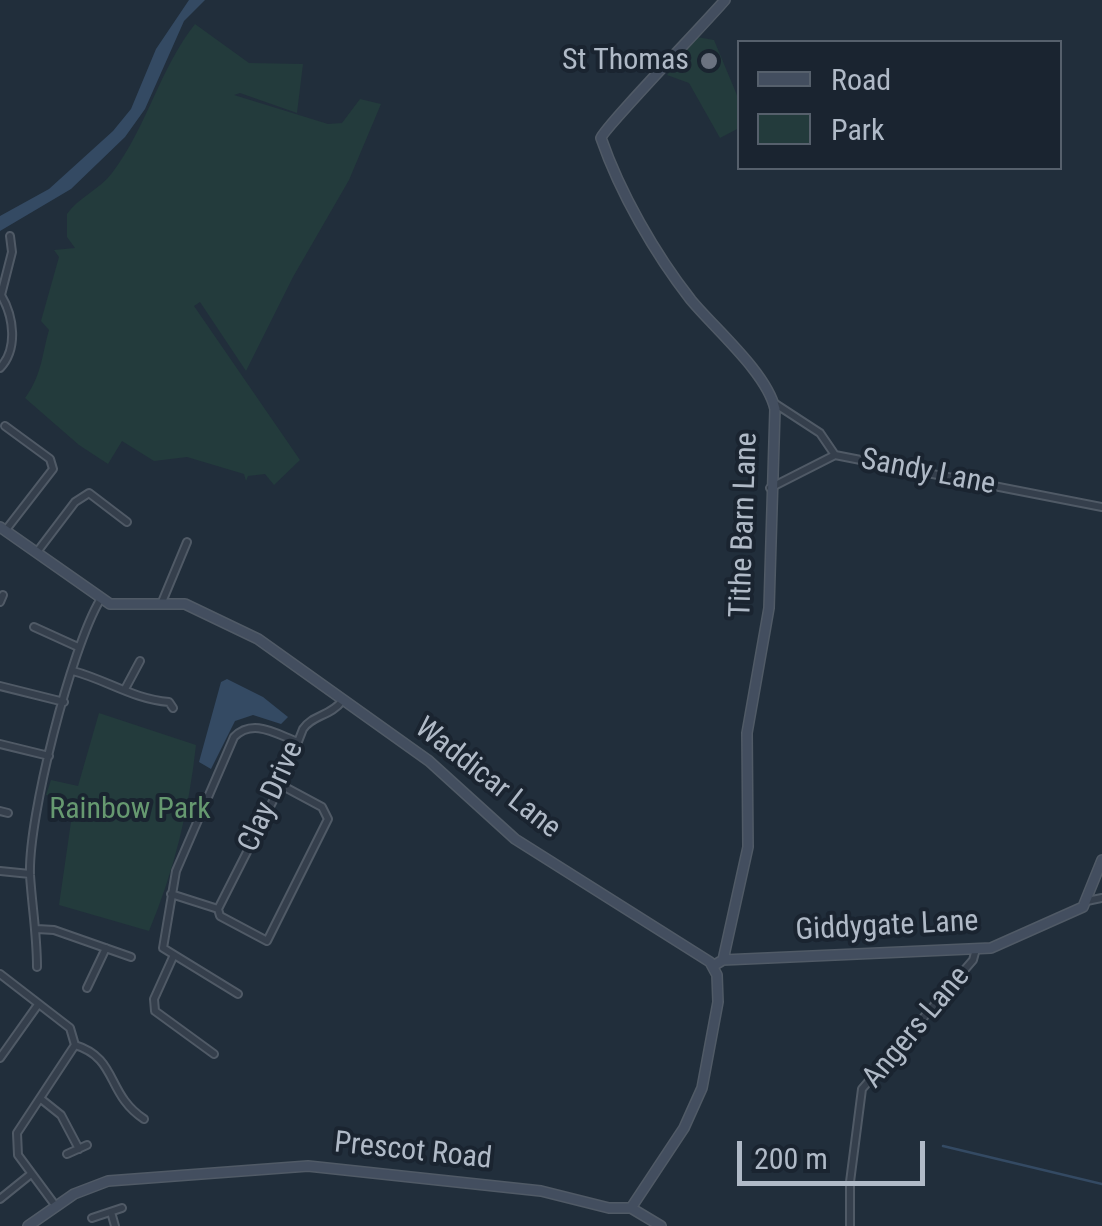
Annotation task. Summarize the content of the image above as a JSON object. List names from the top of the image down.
{
  "streets": {
    "street": [
      "Sandy Lane",
      "Tithe Barn Lane",
      "Waddicar Lane",
      "Clay Drive",
      "Giddygate Lane",
      "Angers Lane",
      "Prescot Road"
    ]
  },
  "crossings": [
    ["Sandy Lane", "Tithe Barn Lane"],
    ["Tithe Barn Lane", "Giddygate Lane"],
    ["Waddicar Lane", "Clay Drive"],
    ["Giddygate Lane", "Angers Lane"]
  ],
  "parks": ["Rainbow Park"],
  "places": ["St Thomas"],
  "legend": ["Road", "Park"],
  "scale_bar": "200 m"
}
